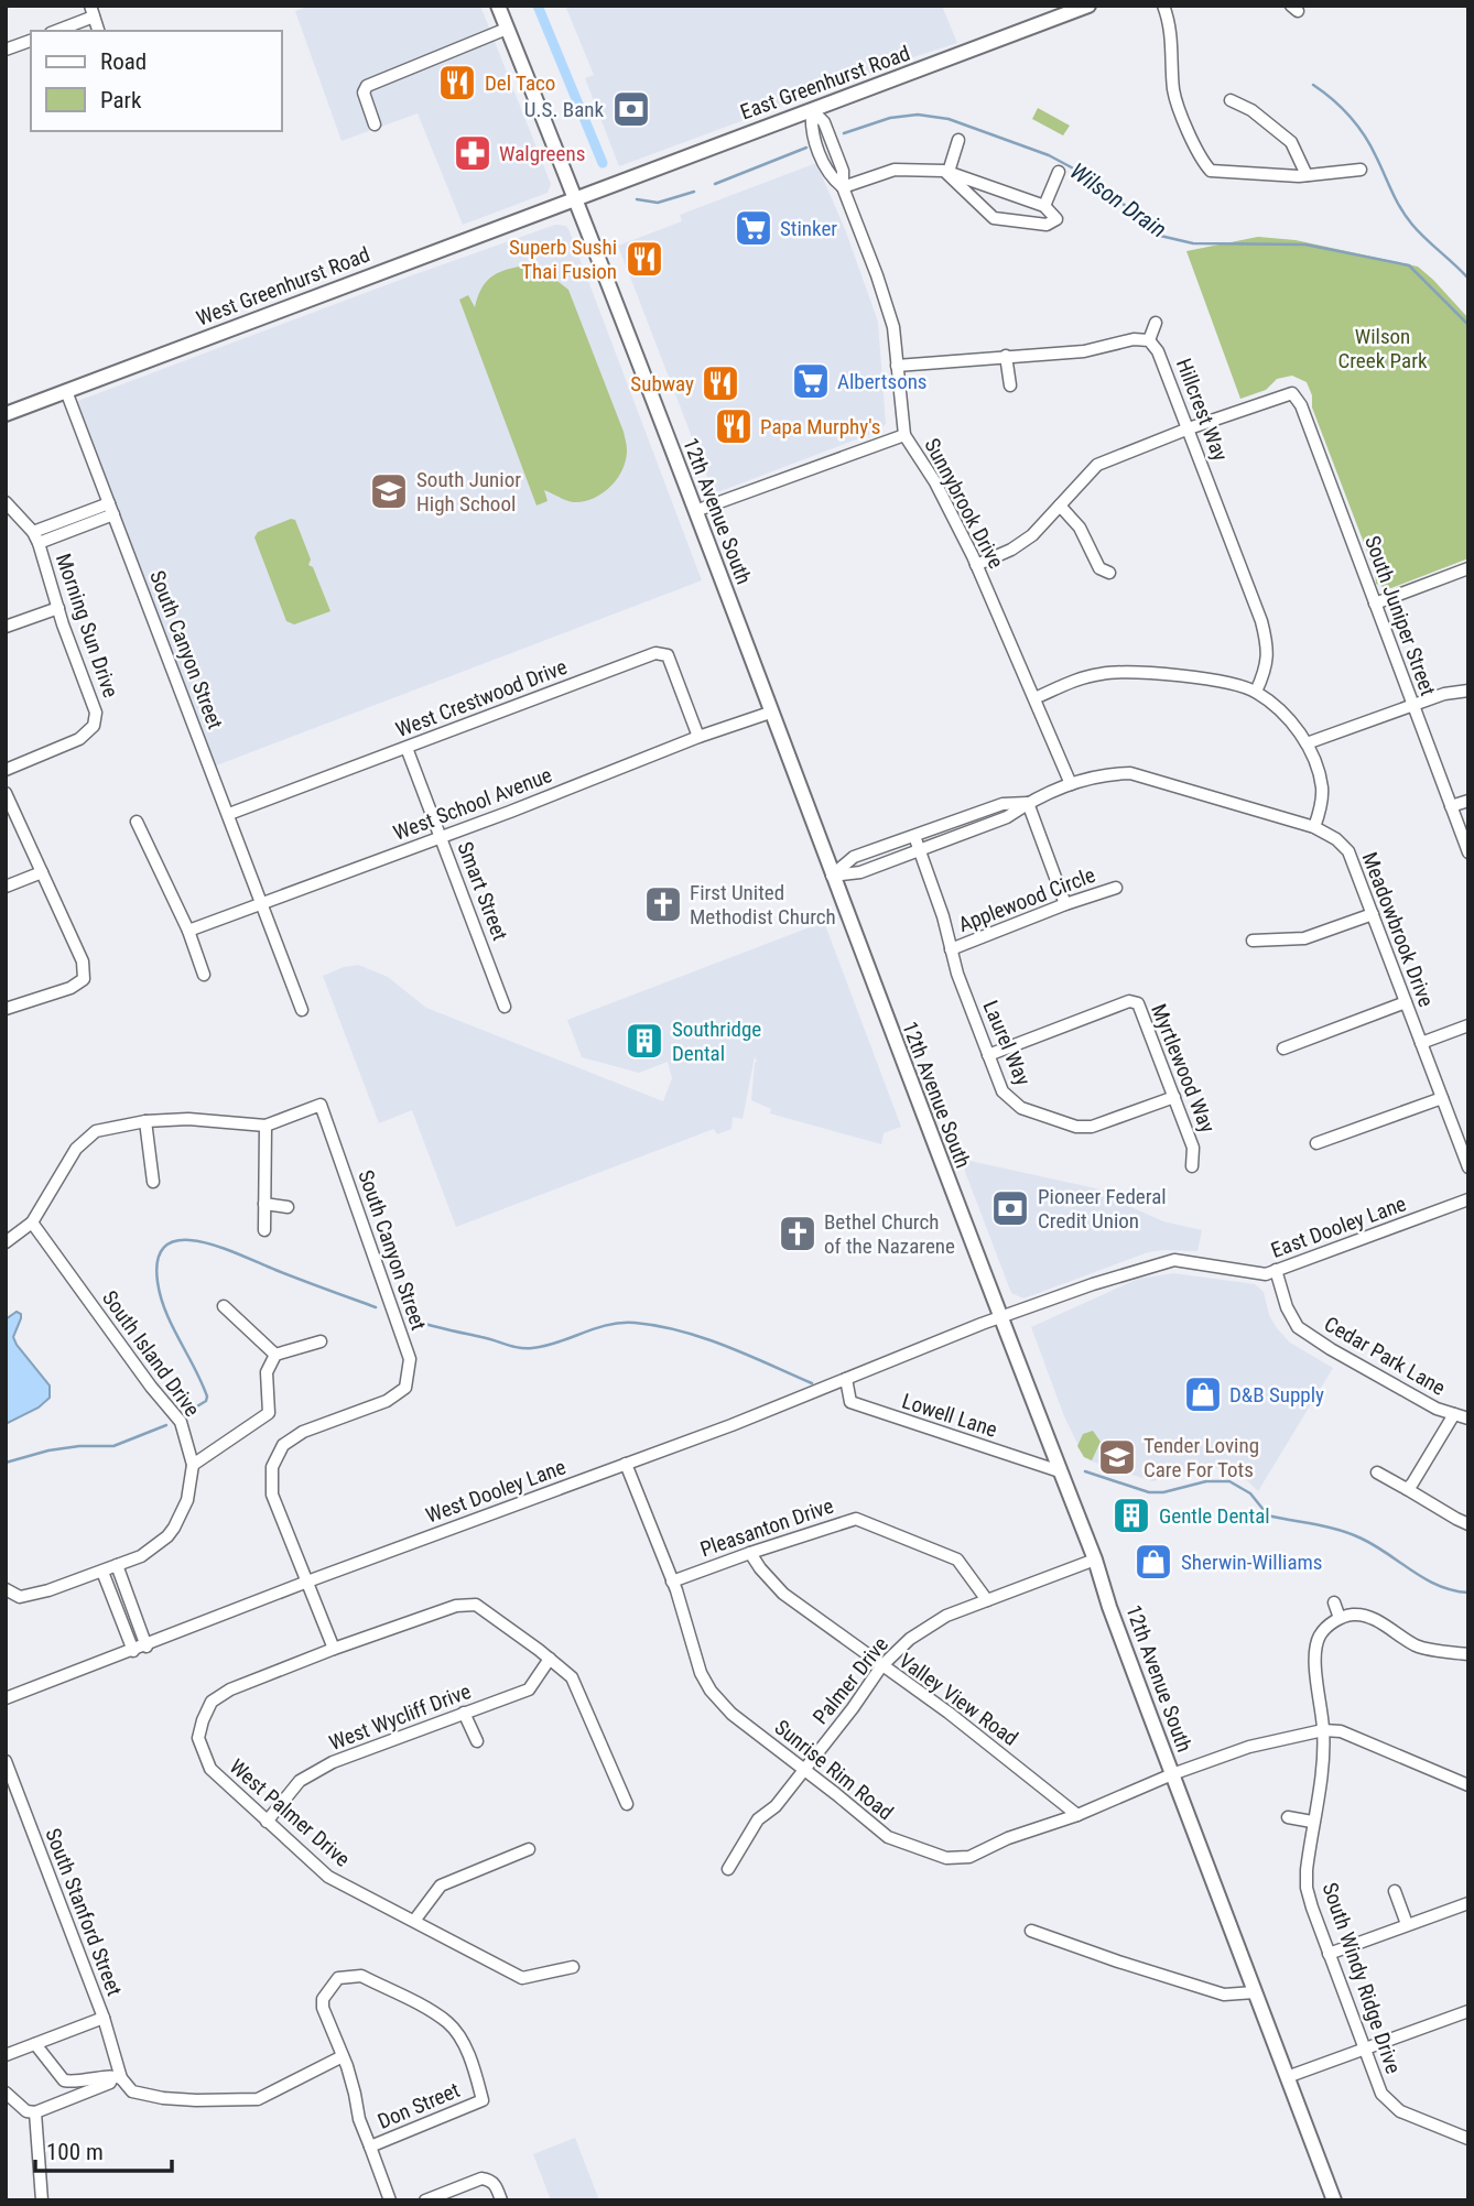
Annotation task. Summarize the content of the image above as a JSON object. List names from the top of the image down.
{
  "streets": {
    "main road": ["East Greenhurst Road", "West Greenhurst Road", "12th Avenue South"],
    "street": [
      "Hillcrest Way",
      "Sunnybrook Drive",
      "South Juniper Street",
      "Morning Sun Drive",
      "South Canyon Street",
      "West Crestwood Drive",
      "West School Avenue",
      "Smart Street",
      "Applewood Circle",
      "Meadowbrook Drive",
      "Laurel Way",
      "Myrtlewood Way",
      "East Dooley Lane",
      "South Island Drive",
      "Cedar Park Lane",
      "Lowell Lane",
      "West Dooley Lane",
      "Pleasanton Drive",
      "Palmer Drive",
      "Valley View Road",
      "West Wycliff Drive",
      "Sunrise Rim Road",
      "West Palmer Drive",
      "South Stanford Street",
      "South Windy Ridge Drive",
      "Don Street"
    ]
  },
  "crossings": [
    ["East Greenhurst Road", "West Greenhurst Road"],
    ["East Greenhurst Road", "Sunnybrook Drive"],
    ["East Greenhurst Road", "12th Avenue South"],
    ["West Greenhurst Road", "12th Avenue South"],
    ["West Greenhurst Road", "South Canyon Street"],
    ["Hillcrest Way", "South Juniper Street"],
    ["Sunnybrook Drive", "Meadowbrook Drive"],
    ["12th Avenue South", "West School Avenue"],
    ["12th Avenue South", "Meadowbrook Drive"],
    ["12th Avenue South", "East Dooley Lane"],
    ["12th Avenue South", "Lowell Lane"],
    ["12th Avenue South", "West Dooley Lane"],
    ["12th Avenue South", "Palmer Drive"],
    ["12th Avenue South", "Sunrise Rim Road"],
    ["South Canyon Street", "West Crestwood Drive"],
    ["South Canyon Street", "West School Avenue"],
    ["South Canyon Street", "West Dooley Lane"],
    ["South Canyon Street", "West Palmer Drive"],
    ["West Crestwood Drive", "West School Avenue"],
    ["West Crestwood Drive", "Smart Street"],
    ["West School Avenue", "Smart Street"],
    ["Applewood Circle", "Laurel Way"],
    ["Meadowbrook Drive", "Laurel Way"],
    ["Laurel Way", "Myrtlewood Way"],
    ["East Dooley Lane", "Cedar Park Lane"],
    ["East Dooley Lane", "West Dooley Lane"],
    ["Lowell Lane", "West Dooley Lane"],
    ["West Dooley Lane", "Sunrise Rim Road"],
    ["Pleasanton Drive", "Palmer Drive"],
    ["Pleasanton Drive", "Valley View Road"],
    ["Pleasanton Drive", "Sunrise Rim Road"],
    ["Palmer Drive", "Valley View Road"],
    ["Palmer Drive", "Sunrise Rim Road"],
    ["Valley View Road", "Sunrise Rim Road"],
    ["West Wycliff Drive", "West Palmer Drive"],
    ["Sunrise Rim Road", "South Windy Ridge Drive"]
  ],
  "water": ["Wilson Drain"],
  "parks": ["Wilson Creek Park"],
  "places": {
    "restaurant": [
      "Del Taco",
      "Superb Sushi Thai Fusion",
      "Subway",
      "Papa Murphy's"
    ],
    "bank": ["U.S. Bank", "Pioneer Federal Credit Union"],
    "pharmacy": ["Walgreens"],
    "supermarket": ["Stinker", "Albertsons"],
    "school or university": ["South Junior High School", "Tender Loving Care For Tots"],
    "church": ["First United Methodist Church", "Bethel Church of the Nazarene"],
    "building": ["Southridge Dental", "Gentle Dental"],
    "shop": ["D&B Supply", "Sherwin-Williams"]
  },
  "legend": ["Road", "Park"],
  "scale_bar": "100 m"
}
